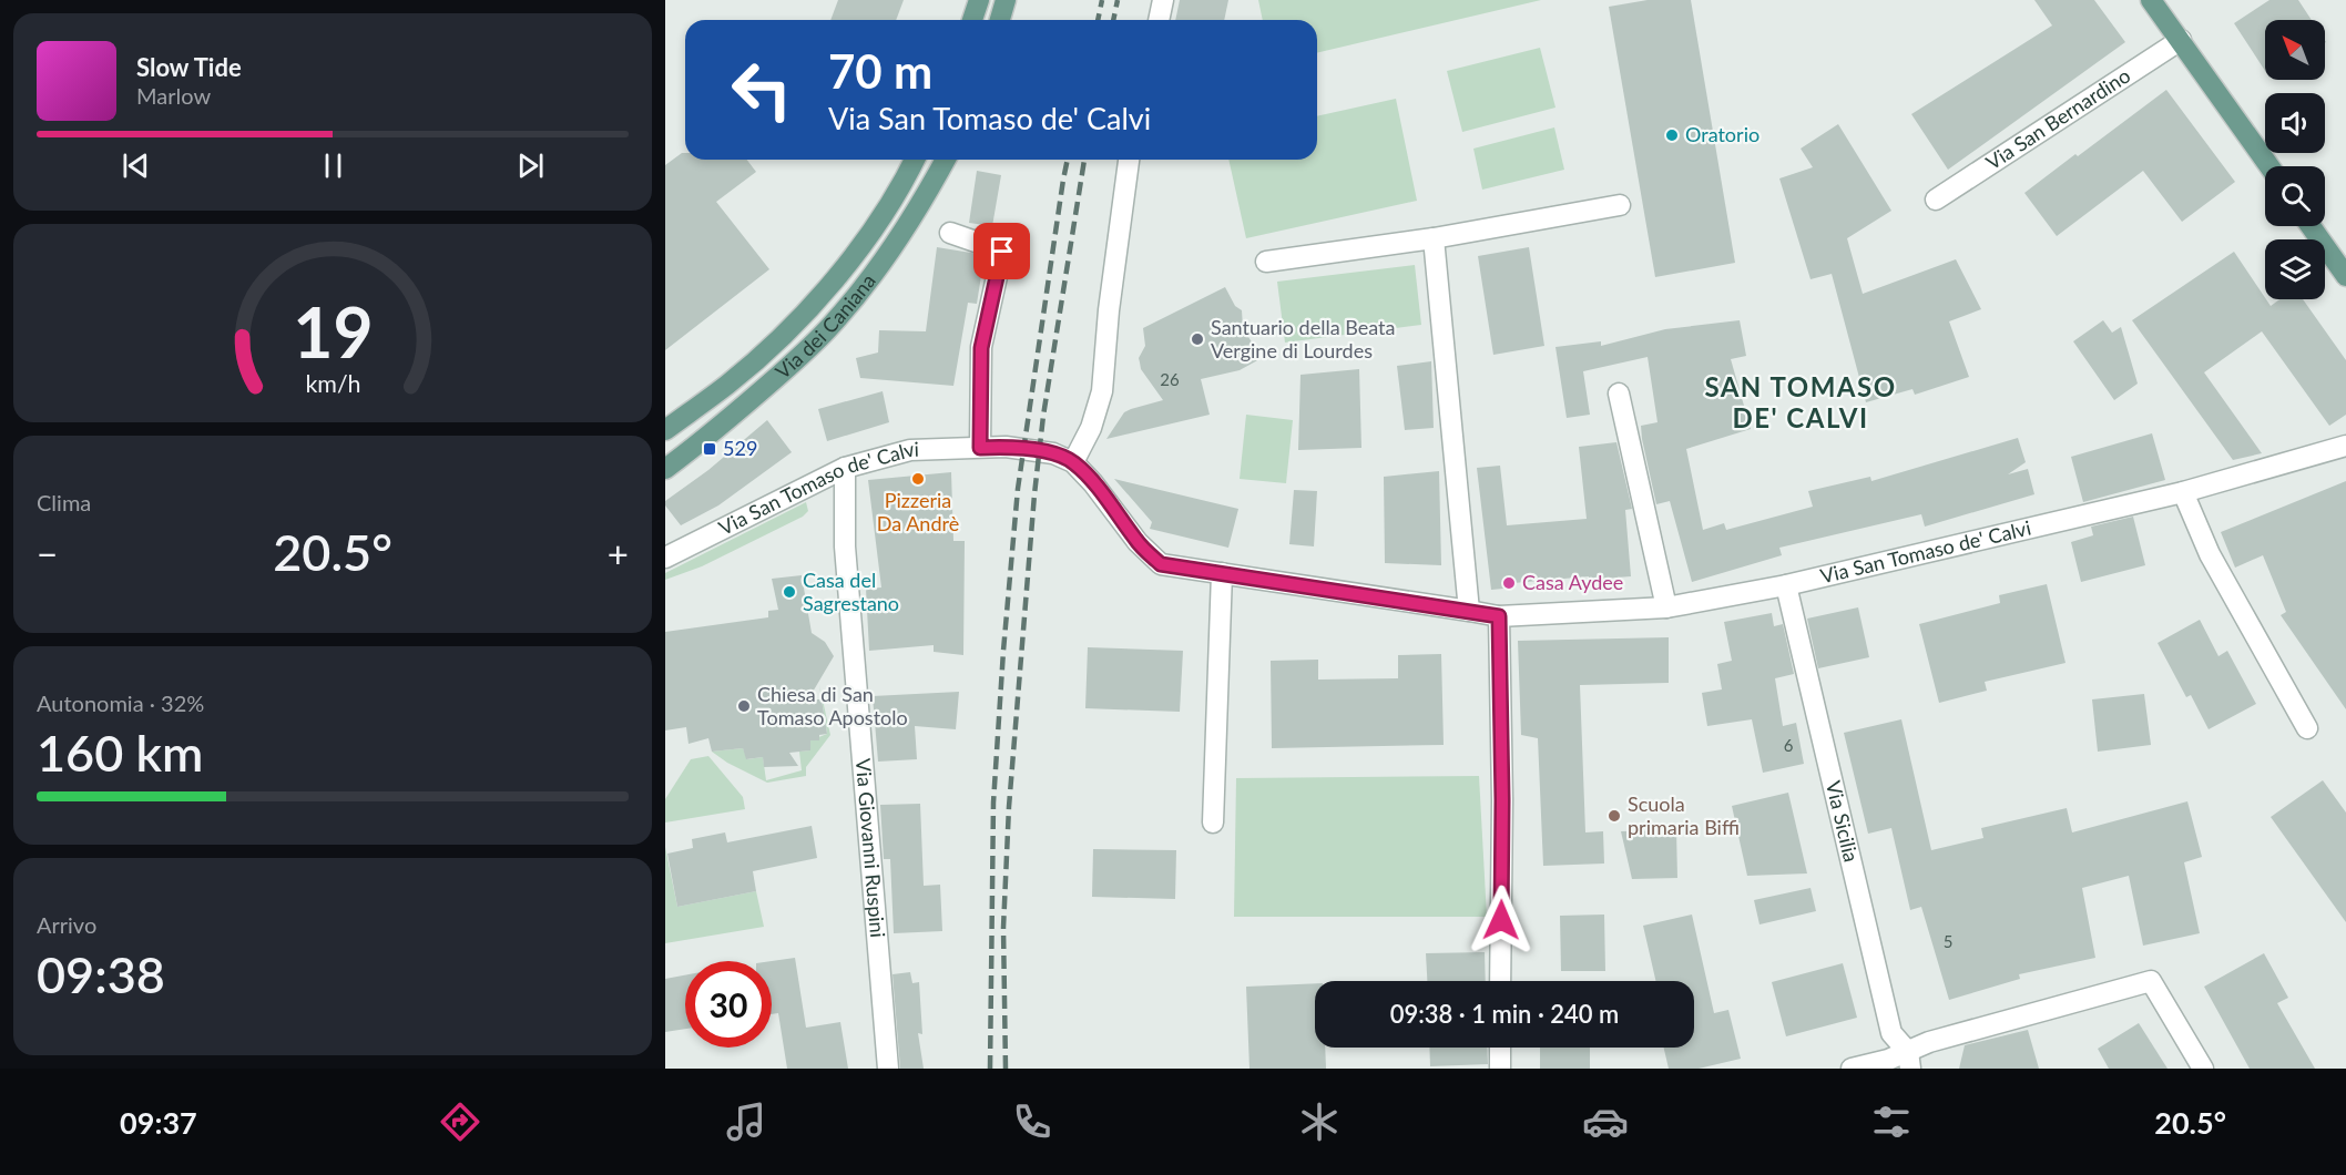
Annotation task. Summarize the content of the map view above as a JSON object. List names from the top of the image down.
{
  "streets": {
    "main road": ["Via dei Caniana"],
    "street": [
      "Via San Bernardino",
      "Via San Tomaso de' Calvi",
      "Via Sicilia",
      "Via Giovanni Ruspini"
    ]
  },
  "crossings": [
    ["Via San Tomaso de' Calvi", "Via Sicilia"],
    ["Via San Tomaso de' Calvi", "Via Giovanni Ruspini"]
  ],
  "districts": ["SAN TOMASO DE' CALVI"],
  "places": {
    "other": [
      "Oratorio",
      "Santuario della Beata Vergine di Lourdes",
      "Pizzeria Da Andrè",
      "Casa Aydee",
      "Casa del Sagrestano",
      "Chiesa di San Tomaso Apostolo",
      "Scuola primaria Biffi"
    ],
    "transit": ["529"]
  },
  "house_numbers": ["26", "6", "5"],
  "north": "top left",
  "page": {
    "turn": ["70 m", "Via San Tomaso de' Calvi"],
    "song": ["Slow Tide", "Marlow"],
    "tile": [
      "Clima",
      ["Autonomia · 32%", "160 km"],
      ["Arrivo", "09:38"]
    ],
    "heat": ["−", "20.5°", "+"],
    "limit": "30",
    "trip": "09:38 · 1 min · 240 m",
    "tabs": ["09:37", "20.5°"],
    "gauge": ["19", "km/h"]
  }
}
